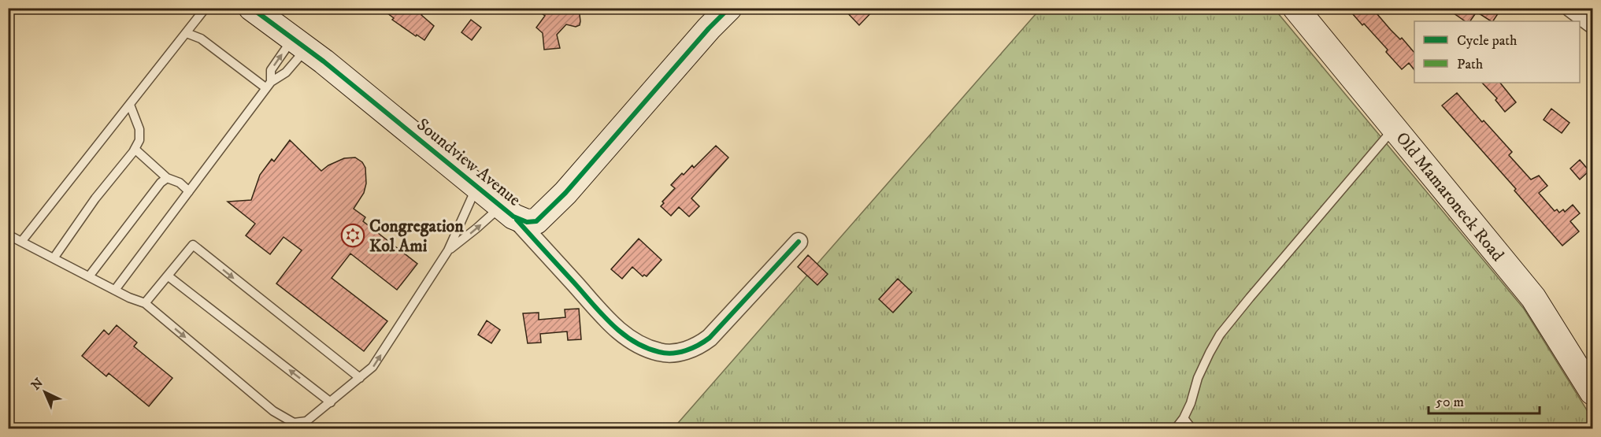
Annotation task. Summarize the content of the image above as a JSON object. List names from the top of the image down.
{
  "streets": {
    "street": ["Soundview Avenue", "Old Mamaroneck Road"]
  },
  "places": {
    "synagogue": ["Congregation Kol Ami"]
  },
  "legend": ["Cycle path", "Path"],
  "scale_bar": "50 m",
  "north": "top left"
}
